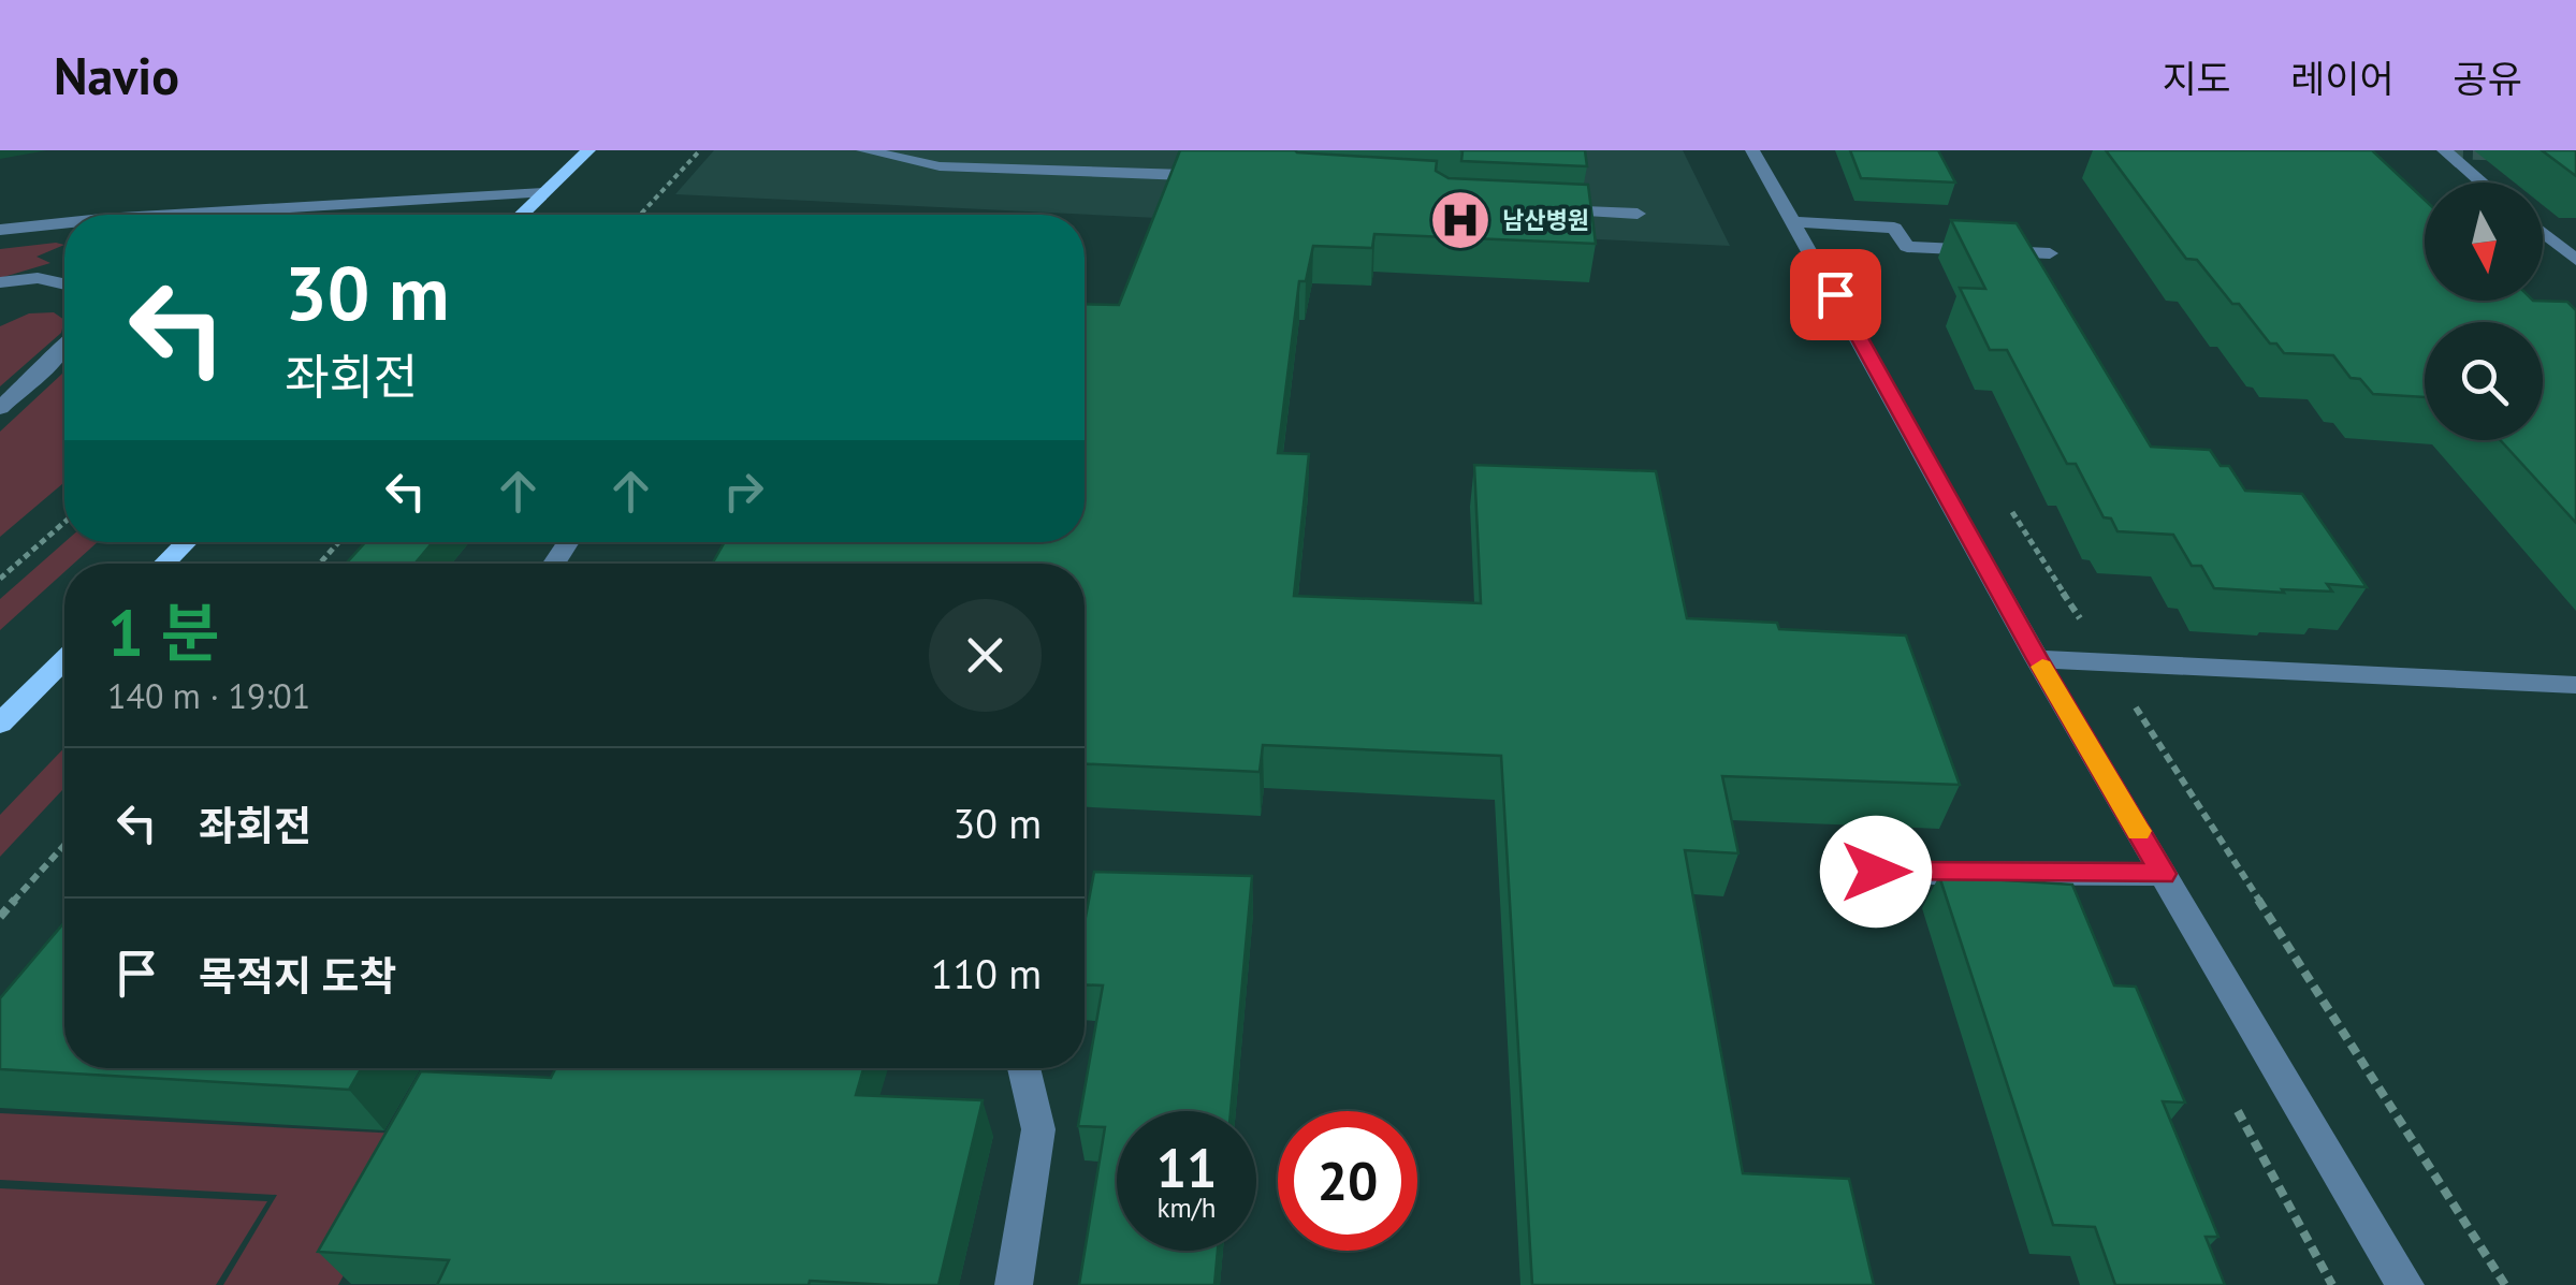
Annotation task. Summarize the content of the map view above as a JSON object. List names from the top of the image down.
{
  "places": {
    "hospital": ["남산병원"]
  },
  "north": "bottom",
  "page": {
    "header": "Navio",
    "nav": ["지도", "레이어", "공유"],
    "turn": ["30 m", "좌회전"],
    "heading": ["1 분", "140 m · 19:01"],
    "list": [
      {
        "name": "좌회전",
        "value": "30 m"
      },
      {
        "name": "목적지 도착",
        "value": "110 m"
      }
    ],
    "speed": "11 km/h",
    "limit": "20"
  }
}
